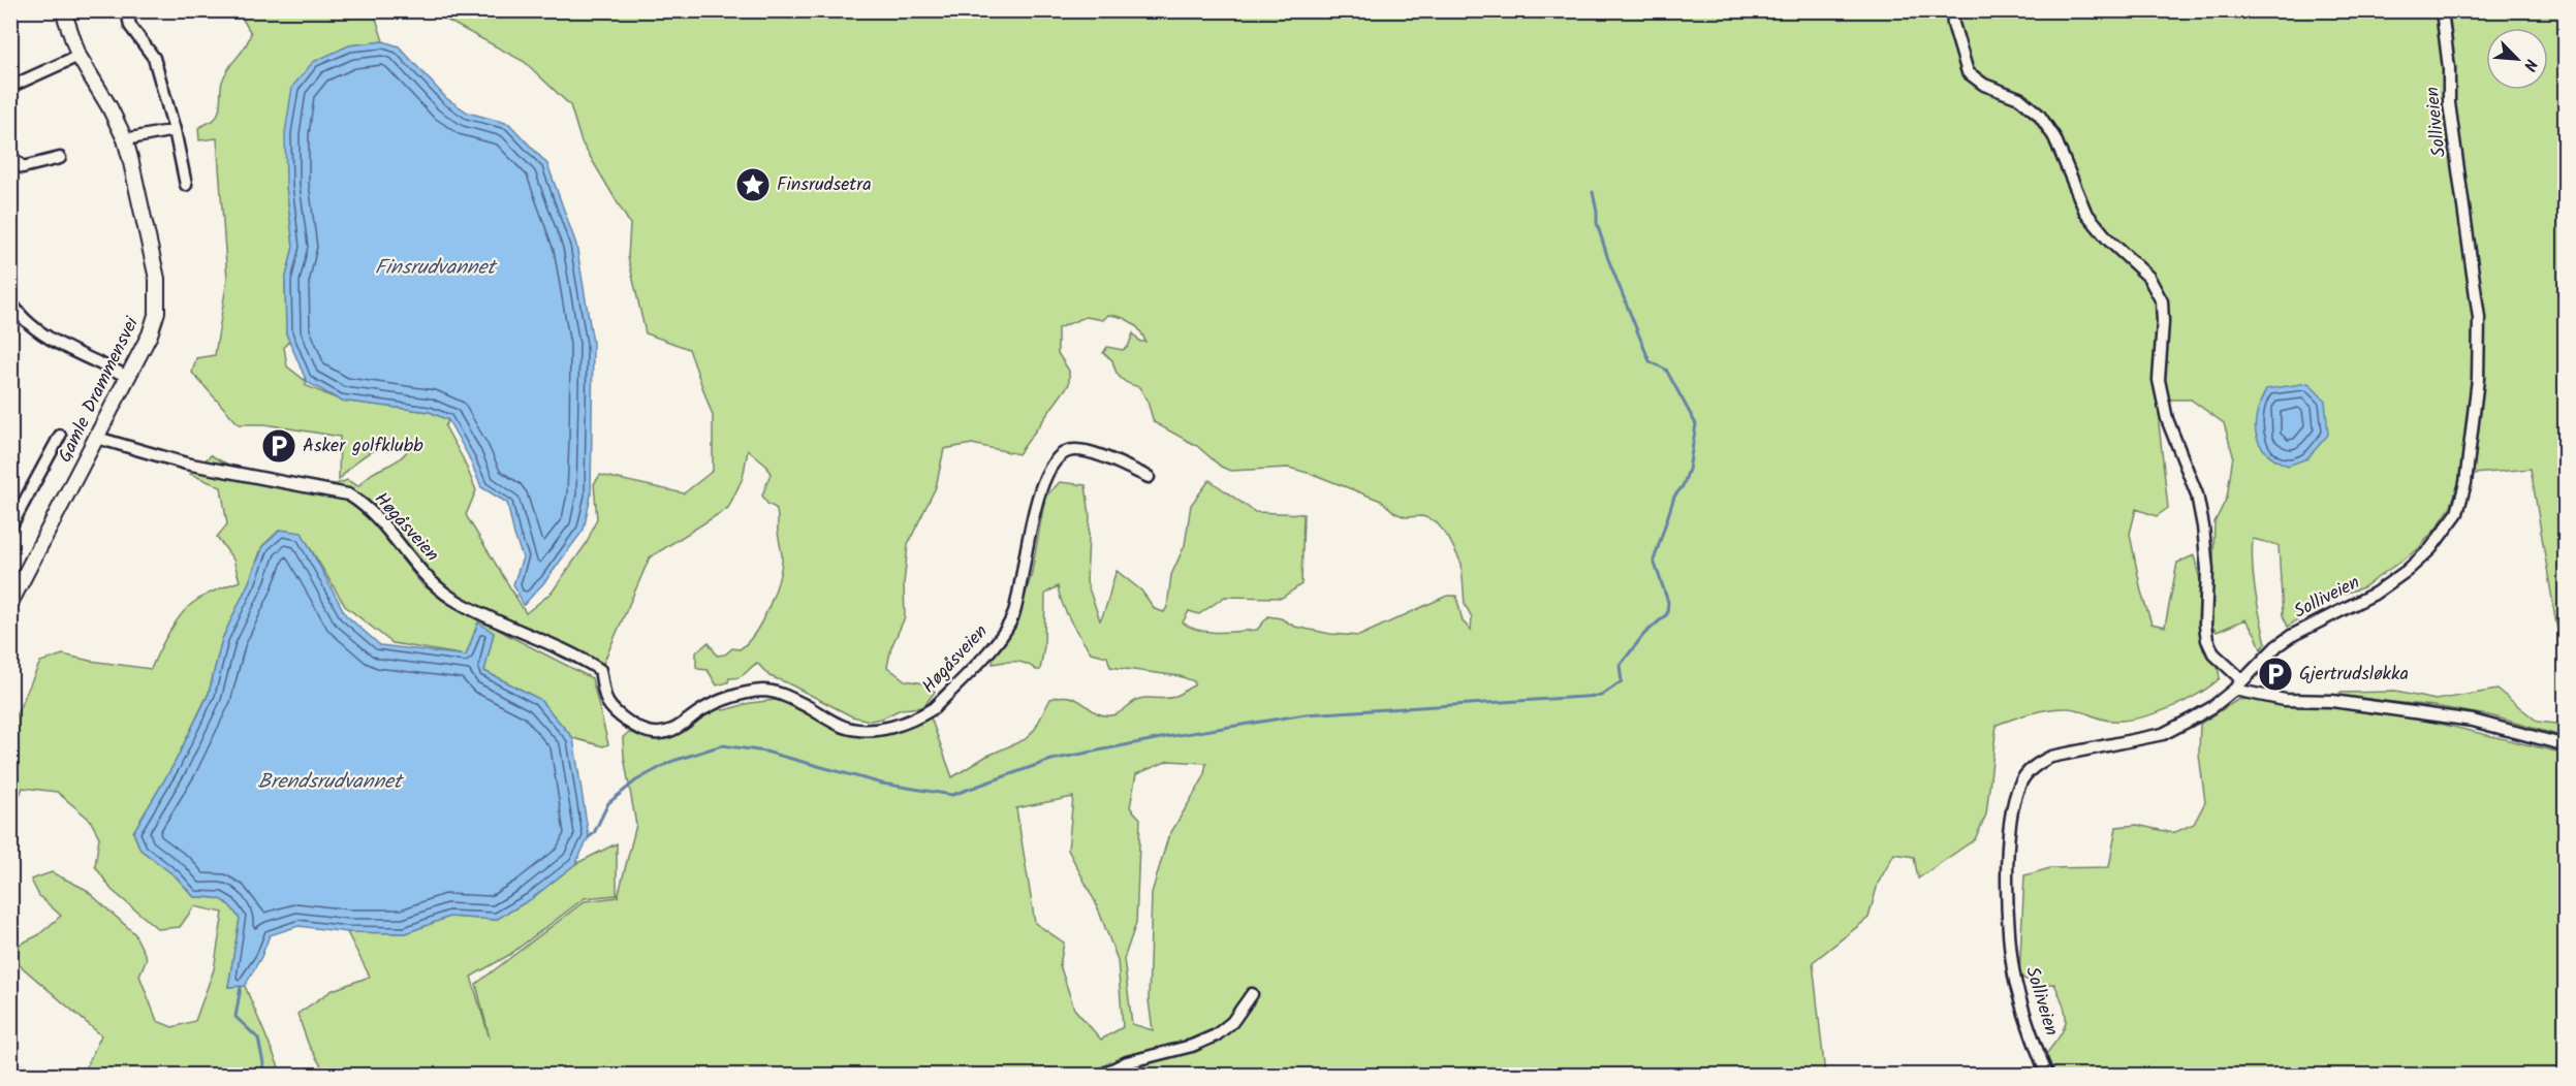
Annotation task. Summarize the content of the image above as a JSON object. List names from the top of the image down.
{
  "streets": {
    "main road": ["Gamle Drammensvei"],
    "street": ["Solliveien", "Høgåsveien"]
  },
  "crossings": [
    ["Gamle Drammensvei", "Høgåsveien"]
  ],
  "water": ["Finsrudvannet", "Brendsrudvannet"],
  "places": {
    "place": ["Finsrudsetra"],
    "parking": ["Asker golfklubb", "Gjertrudsløkka"]
  },
  "north": "bottom right"
}
